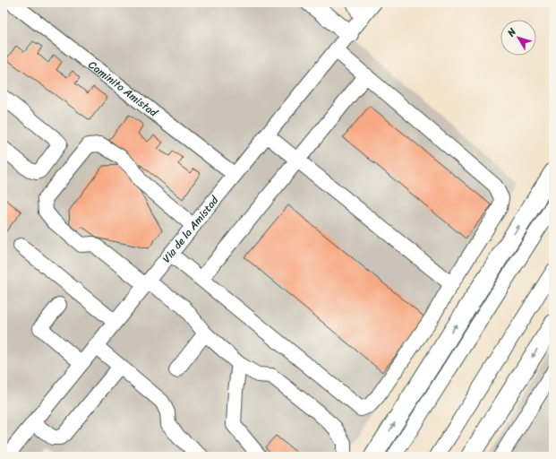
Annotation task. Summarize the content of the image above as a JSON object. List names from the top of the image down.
{
  "streets": {
    "street": ["Caminito Amistad", "Via de la Amistad"]
  },
  "crossings": [
    ["Caminito Amistad", "Via de la Amistad"]
  ],
  "north": "top left"
}
